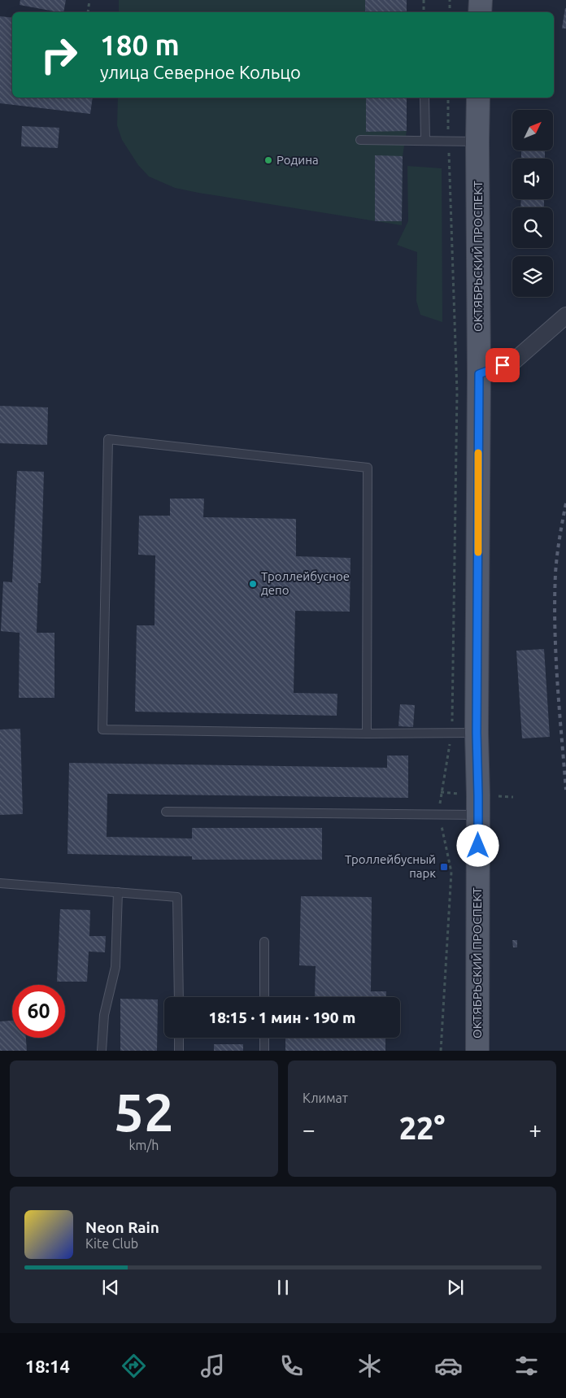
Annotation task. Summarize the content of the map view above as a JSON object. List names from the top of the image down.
{
  "streets": {
    "main road": ["ОКТЯБРЬСКИЙ ПРОСПЕКТ"]
  },
  "places": {
    "other": ["Родина", "Троллейбусное депо"],
    "transit": ["Троллейбусный парк"]
  },
  "north": "top right",
  "page": {
    "turn": ["180 m", "улица Северное Кольцо"],
    "limit": "60",
    "trip": "18:15 · 1 мин · 190 m",
    "tile": [
      ["52", "km/h"],
      "Климат"
    ],
    "heat": ["−", "22°", "+"],
    "song": ["Neon Rain", "Kite Club"],
    "tabs": "18:14"
  }
}
